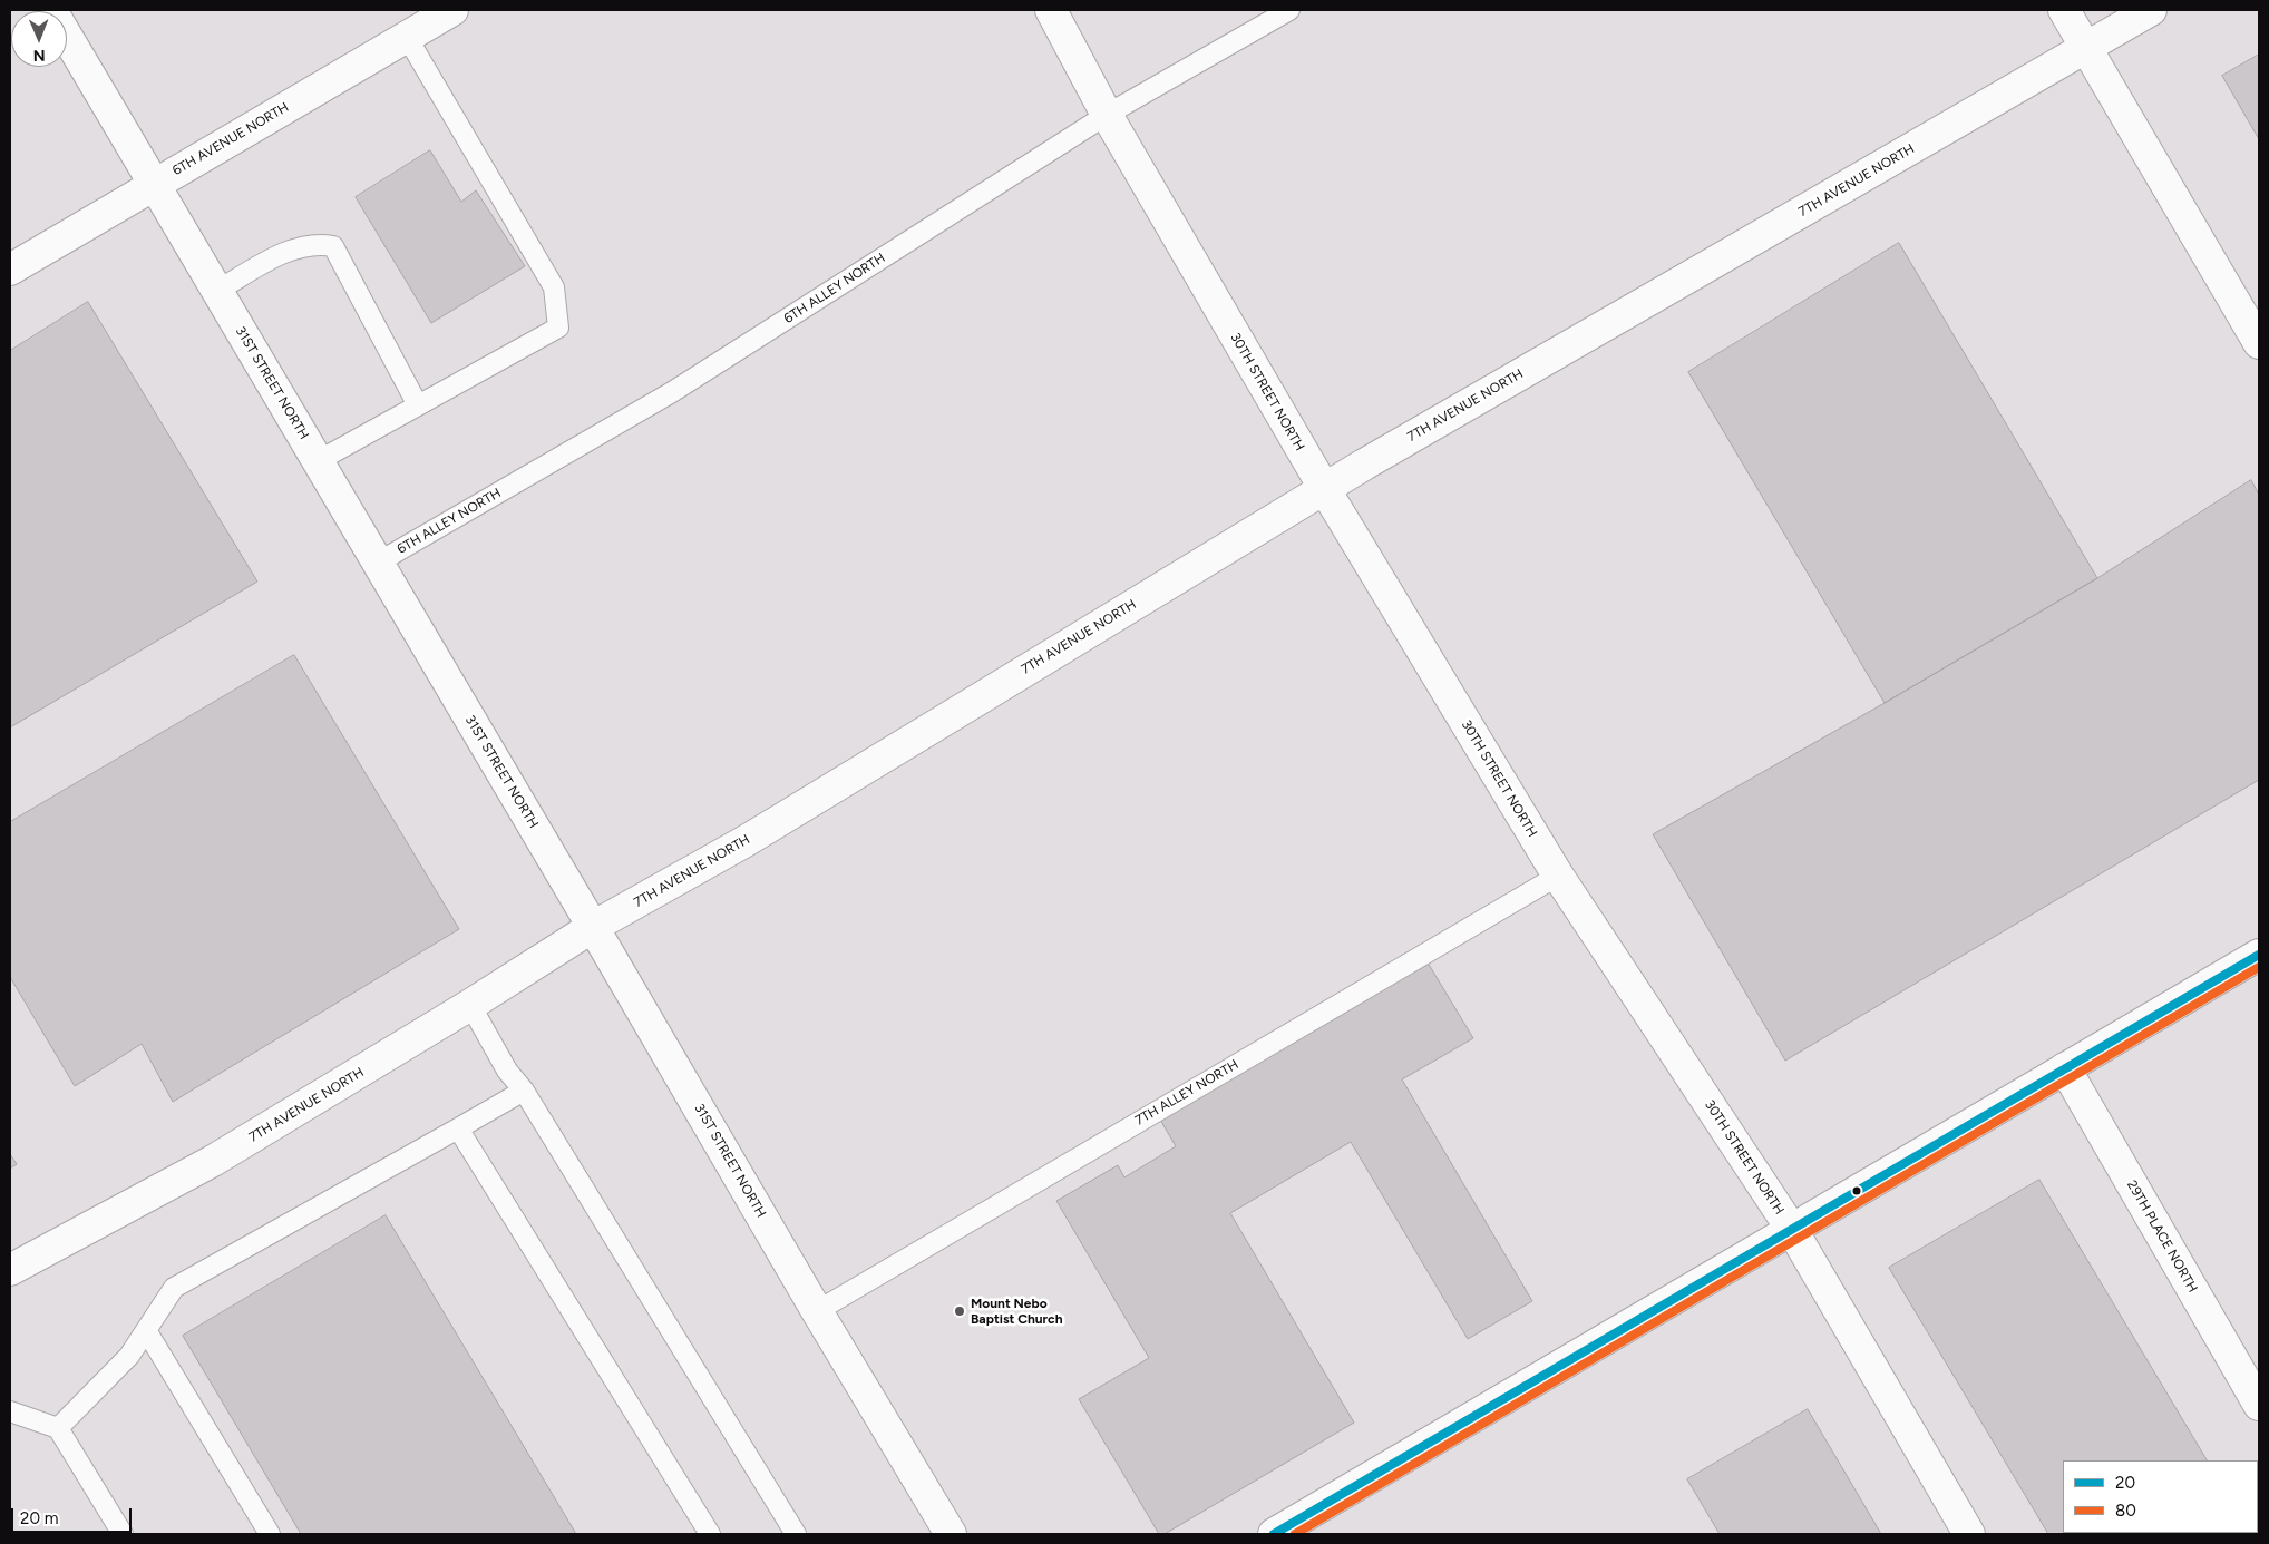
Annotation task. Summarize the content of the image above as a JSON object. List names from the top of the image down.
{
  "streets": {
    "street": [
      "6TH AVENUE NORTH",
      "7TH AVENUE NORTH",
      "31ST STREET NORTH",
      "30TH STREET NORTH",
      "29TH PLACE NORTH"
    ],
    "lane": ["6TH ALLEY NORTH", "7TH ALLEY NORTH"]
  },
  "crossings": [
    ["6TH AVENUE NORTH", "31ST STREET NORTH"],
    ["7TH AVENUE NORTH", "31ST STREET NORTH"],
    ["7TH AVENUE NORTH", "30TH STREET NORTH"],
    ["6TH ALLEY NORTH", "31ST STREET NORTH"],
    ["6TH ALLEY NORTH", "30TH STREET NORTH"],
    ["31ST STREET NORTH", "7TH ALLEY NORTH"],
    ["30TH STREET NORTH", "7TH ALLEY NORTH"]
  ],
  "places": ["Mount Nebo Baptist Church"],
  "lines": ["transit line 20", "transit line 80"],
  "legend": ["20", "80"],
  "scale_bar": "20 m",
  "north": "bottom"
}
